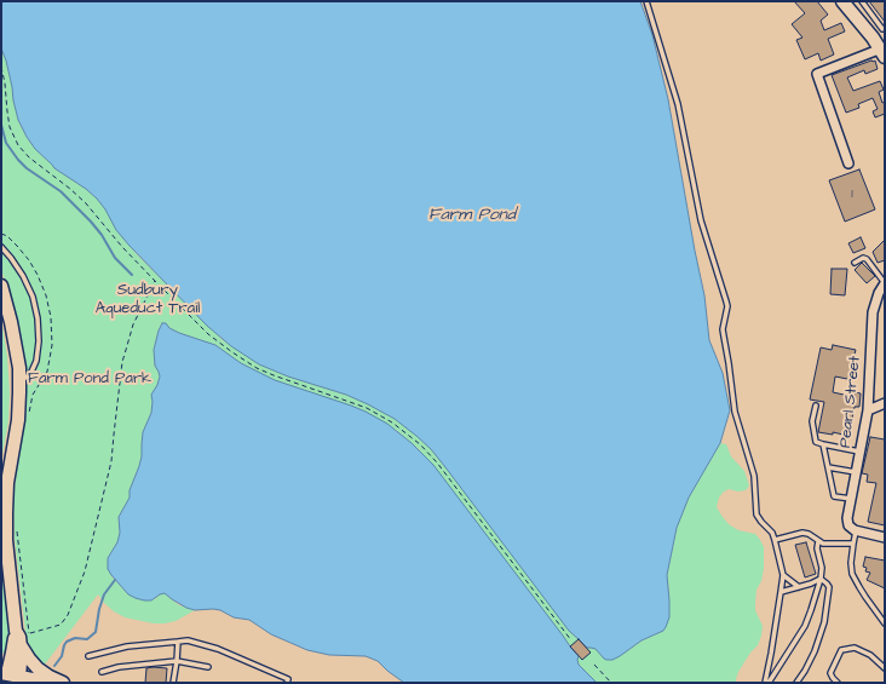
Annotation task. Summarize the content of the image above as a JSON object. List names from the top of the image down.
{
  "streets": {
    "street": ["Pearl Street"]
  },
  "water": ["Farm Pond"],
  "parks": ["Sudbury Aqueduct Trail", "Farm Pond Park"],
  "house_numbers": ["1"]
}
